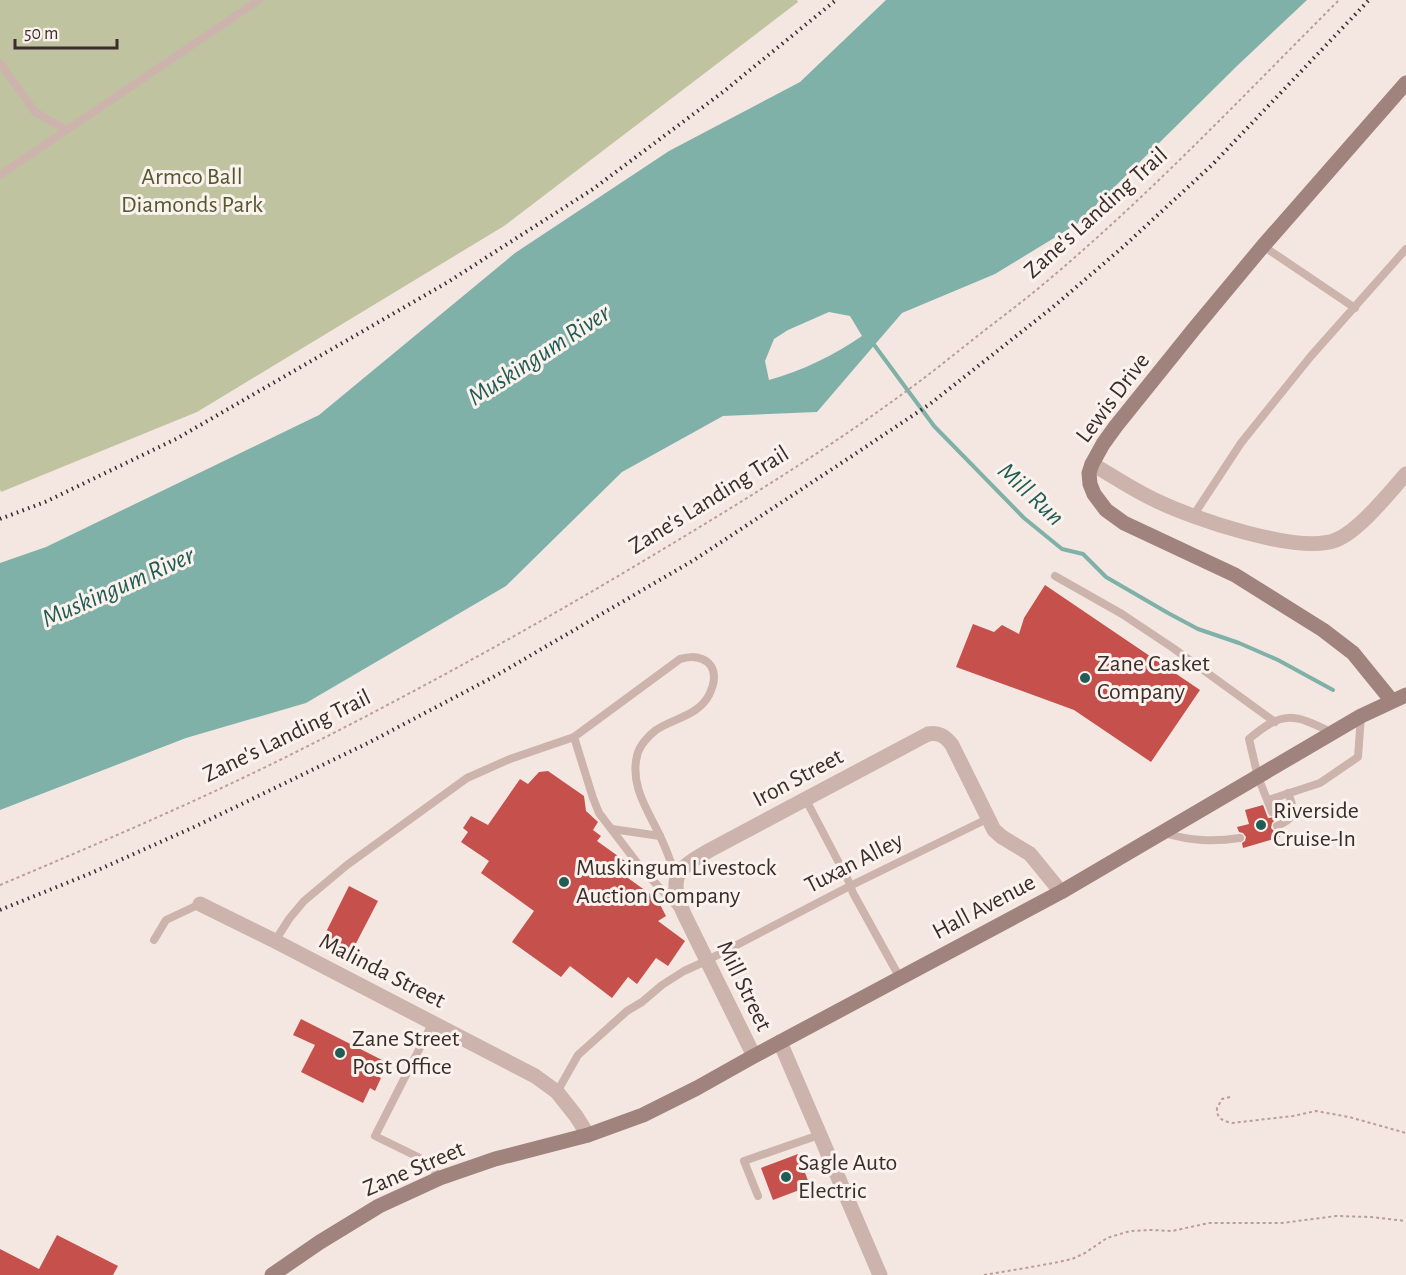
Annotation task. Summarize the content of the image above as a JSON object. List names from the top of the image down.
{
  "streets": {
    "main road": ["Lewis Drive", "Hall Avenue", "Zane Street"],
    "street": ["Iron Street", "Malinda Street", "Mill Street"],
    "lane": ["Tuxan Alley"],
    "path": ["Zane's Landing Trail"]
  },
  "crossings": [
    ["Lewis Drive", "Hall Avenue"],
    ["Iron Street", "Tuxan Alley"],
    ["Iron Street", "Mill Street"],
    ["Tuxan Alley", "Malinda Street"],
    ["Tuxan Alley", "Mill Street"],
    ["Hall Avenue", "Malinda Street"],
    ["Hall Avenue", "Mill Street"],
    ["Hall Avenue", "Zane Street"],
    ["Malinda Street", "Zane Street"]
  ],
  "water": ["Muskingum River", "Mill Run"],
  "parks": ["Armco Ball Diamonds Park"],
  "places": [
    "Zane Casket Company",
    "Riverside Cruise-In",
    "Muskingum Livestock Auction Company",
    "Zane Street Post Office",
    "Sagle Auto Electric"
  ],
  "scale_bar": "50 m"
}
